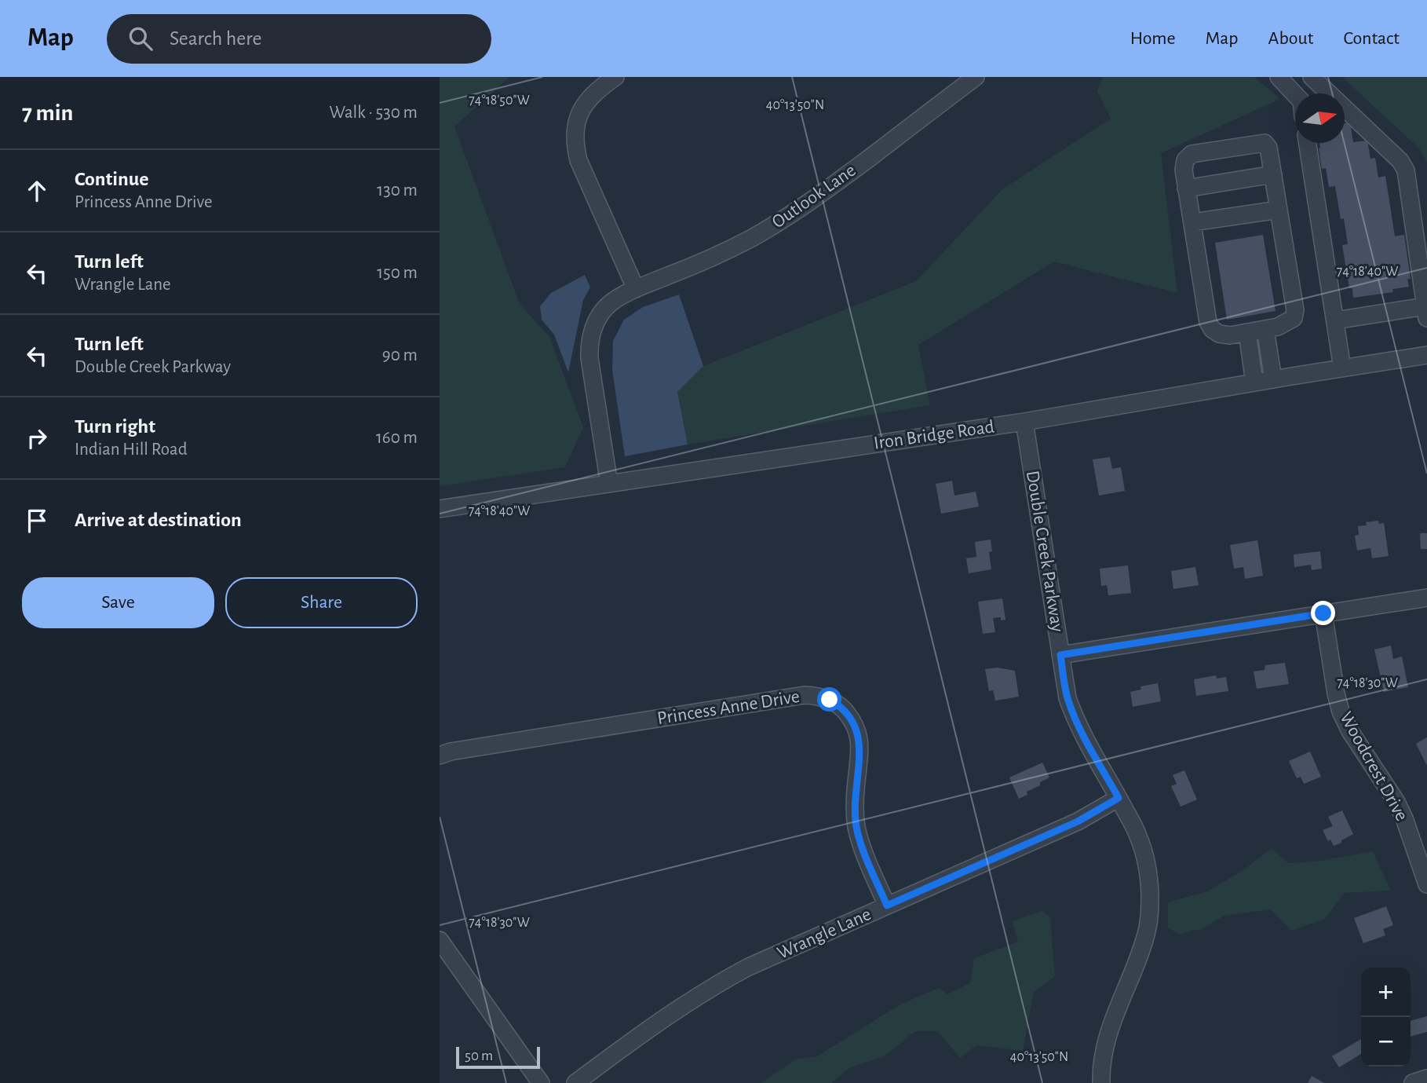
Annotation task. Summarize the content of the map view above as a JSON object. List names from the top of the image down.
{
  "streets": {
    "street": [
      "Outlook Lane",
      "Iron Bridge Road",
      "Double Creek Parkway",
      "Princess Anne Drive",
      "Woodcrest Drive",
      "Wrangle Lane"
    ]
  },
  "crossings": [
    ["Outlook Lane", "Iron Bridge Road"],
    ["Iron Bridge Road", "Double Creek Parkway"],
    ["Double Creek Parkway", "Wrangle Lane"],
    ["Princess Anne Drive", "Wrangle Lane"]
  ],
  "scale_bar": "50 m",
  "north": "right",
  "page": {
    "header": "Map",
    "search": "Search here",
    "nav": [
      "Home",
      "Map",
      "About",
      "Contact"
    ],
    "heading": ["7 min", "Walk · 530 m"],
    "list": [
      ["Continue", "Princess Anne Drive", "130 m"],
      ["Turn left", "Wrangle Lane", "150 m"],
      ["Turn left", "Double Creek Parkway", "90 m"],
      ["Turn right", "Indian Hill Road", "160 m"],
      "Arrive at destination"
    ],
    "buttons": ["Save", "Share"],
    "map_buttons": ["+", "−"],
    "scale": "50 m"
  },
  "coordinates": [
    "74°18'50\"W",
    "40°13'50\"N",
    "74°18'40\"W",
    "74°18'30\"W"
  ]
}
